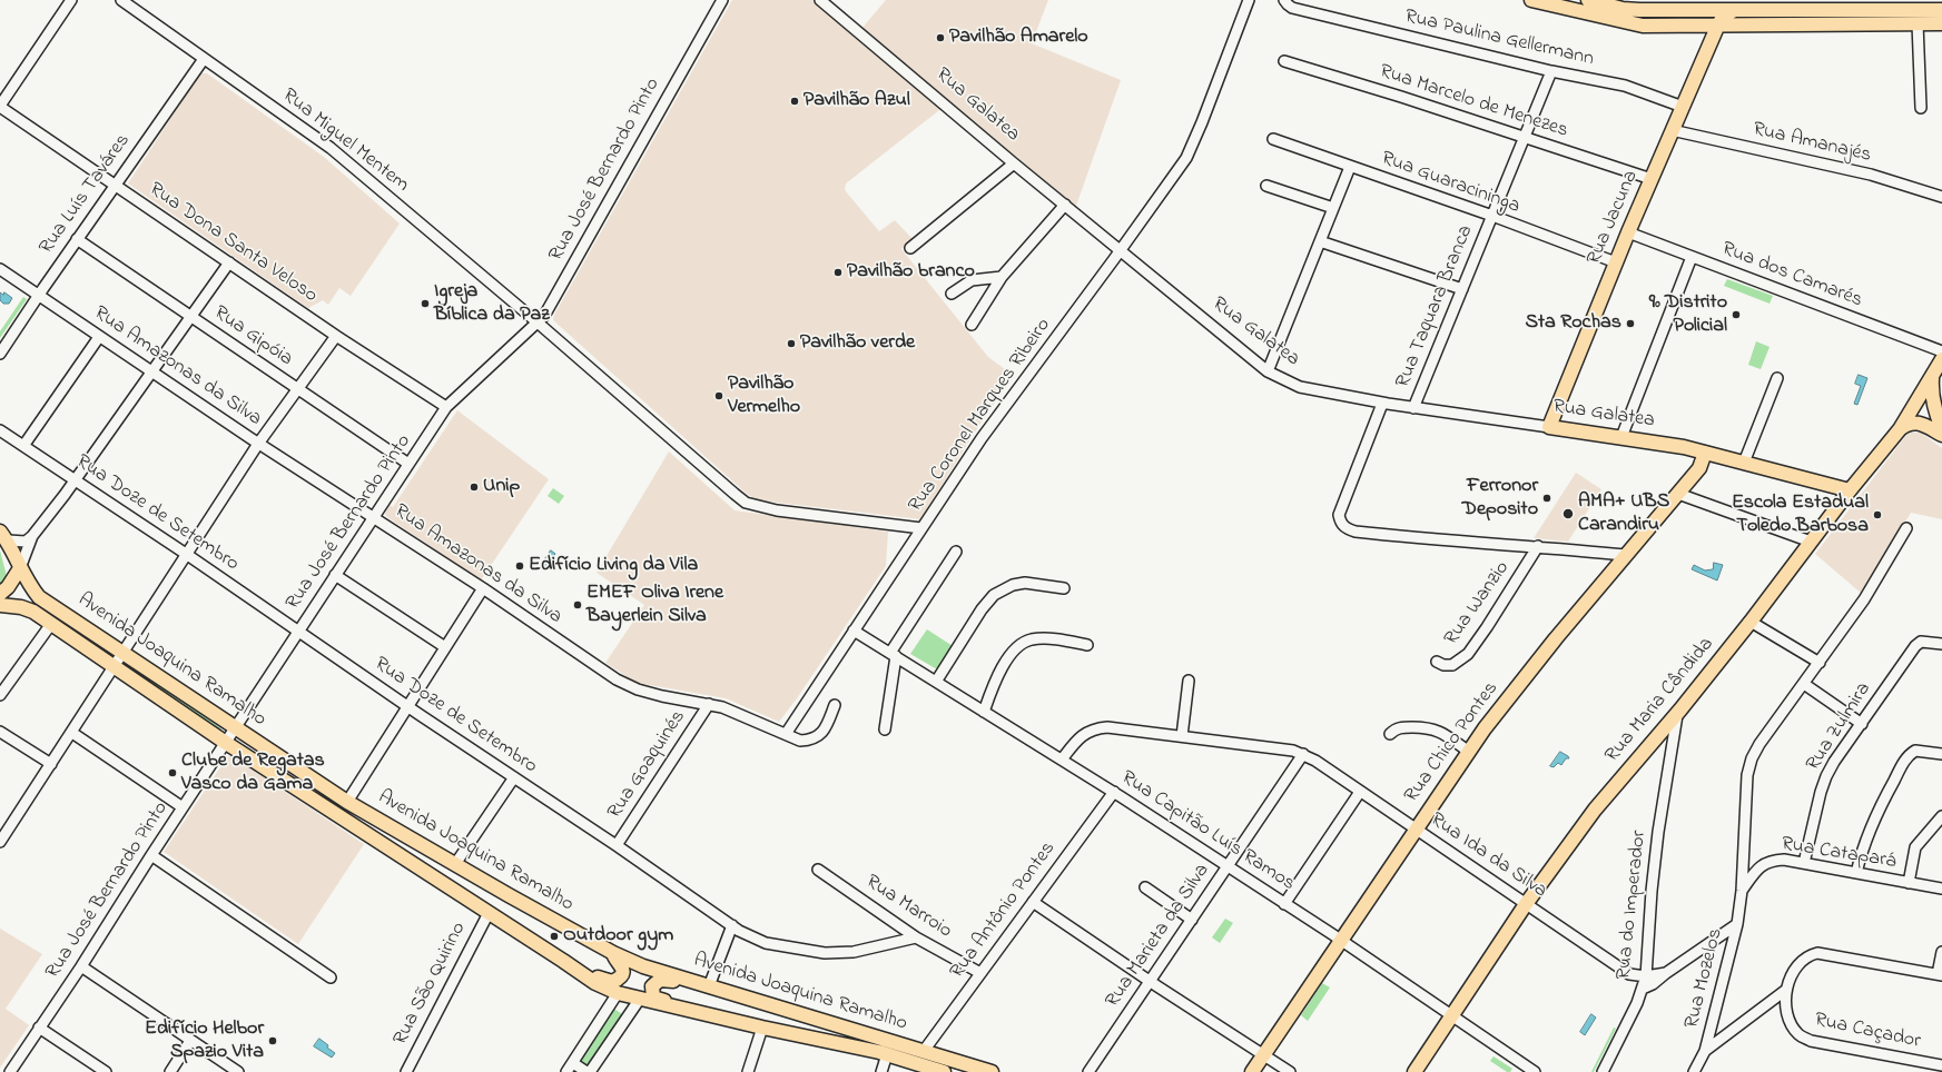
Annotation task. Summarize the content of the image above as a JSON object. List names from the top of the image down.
{
  "streets": {
    "main road": [
      "Rua Galatea",
      "Rua Jacuna",
      "Avenida Joaquina Ramalho",
      "Rua Maria Cândida",
      "Rua Chico Pontes"
    ],
    "street": [
      "Rua Paulina Gellermann",
      "Rua Marcelo de Menezes",
      "Rua Miguel Mentem",
      "Rua Amanajés",
      "Rua José Bernardo Pinto",
      "Rua Guaracininga",
      "Rua Luís Taváres",
      "Rua Dona Santa Veloso",
      "Rua dos Camarés",
      "Rua Taquara Branca",
      "Rua Gipóia",
      "Rua Amazonas da Silva",
      "Rua Coronel Marques Ribeiro",
      "Rua Doze de Setembro",
      "Rua Wanzio",
      "Rua Zulmira",
      "Rua Goaquinés",
      "Rua Capitão Luís Ramos",
      "Rua Catapará",
      "Rua Ida da Silva",
      "Rua do Imperador",
      "Rua Marroio",
      "Rua Antônio Pontes",
      "Rua Marieta da Silva",
      "Rua Mozelos",
      "Rua São Quirino",
      "Rua Caçador"
    ]
  },
  "crossings": [
    ["Rua Paulina Gellermann", "Rua Jacuna"],
    ["Rua Paulina Gellermann", "Rua Taquara Branca"],
    ["Rua Marcelo de Menezes", "Rua Jacuna"],
    ["Rua Marcelo de Menezes", "Rua Taquara Branca"],
    ["Rua Galatea", "Rua Jacuna"],
    ["Rua Galatea", "Rua Taquara Branca"],
    ["Rua Galatea", "Rua Coronel Marques Ribeiro"],
    ["Rua Galatea", "Rua Maria Cândida"],
    ["Rua Galatea", "Rua Chico Pontes"],
    ["Rua Miguel Mentem", "Rua José Bernardo Pinto"],
    ["Rua Miguel Mentem", "Rua Luís Taváres"],
    ["Rua Miguel Mentem", "Rua Coronel Marques Ribeiro"],
    ["Rua Amanajés", "Rua Jacuna"],
    ["Rua José Bernardo Pinto", "Rua Dona Santa Veloso"],
    ["Rua José Bernardo Pinto", "Rua Gipóia"],
    ["Rua José Bernardo Pinto", "Rua Amazonas da Silva"],
    ["Rua José Bernardo Pinto", "Rua Coronel Marques Ribeiro"],
    ["Rua José Bernardo Pinto", "Rua Doze de Setembro"],
    ["Rua José Bernardo Pinto", "Avenida Joaquina Ramalho"],
    ["Rua Guaracininga", "Rua Jacuna"],
    ["Rua Guaracininga", "Rua Taquara Branca"],
    ["Rua Luís Taváres", "Rua Dona Santa Veloso"],
    ["Rua Luís Taváres", "Rua Gipóia"],
    ["Rua Luís Taváres", "Rua Amazonas da Silva"],
    ["Rua Jacuna", "Rua dos Camarés"],
    ["Rua Amazonas da Silva", "Rua Goaquinés"],
    ["Rua Doze de Setembro", "Rua Goaquinés"],
    ["Rua Doze de Setembro", "Rua Marroio"],
    ["Avenida Joaquina Ramalho", "Rua Antônio Pontes"],
    ["Avenida Joaquina Ramalho", "Rua São Quirino"],
    ["Rua Maria Cândida", "Rua Capitão Luís Ramos"],
    ["Rua Maria Cândida", "Rua Ida da Silva"],
    ["Rua Maria Cândida", "Rua do Imperador"],
    ["Rua Zulmira", "Rua Catapará"],
    ["Rua Chico Pontes", "Rua Capitão Luís Ramos"],
    ["Rua Chico Pontes", "Rua Ida da Silva"],
    ["Rua Capitão Luís Ramos", "Rua Ida da Silva"],
    ["Rua Capitão Luís Ramos", "Rua Antônio Pontes"],
    ["Rua Capitão Luís Ramos", "Rua Marieta da Silva"],
    ["Rua Catapará", "Rua Mozelos"],
    ["Rua Ida da Silva", "Rua do Imperador"],
    ["Rua Ida da Silva", "Rua Marieta da Silva"],
    ["Rua Marroio", "Rua Antônio Pontes"]
  ],
  "places": [
    "Pavilhão Amarelo",
    "Pavilhão Azul",
    "Pavilhão branco",
    "Igreja Bíblica da Paz",
    "9º Distrito Policial",
    "Sta Rochas",
    "Pavilhão verde",
    "Pavilhão Vermelho",
    "Unip",
    "Ferronor Deposito",
    "AMA+ UBS Carandiru",
    "Escola Estadual Toledo Barbosa",
    "Edifício Living da Vila",
    "EMEF Oliva Irene Bayerlein Silva",
    "Clube de Regatas Vasco da Gama",
    "Outdoor gym",
    "Edifício Helbor Spazio Vita"
  ]
}
